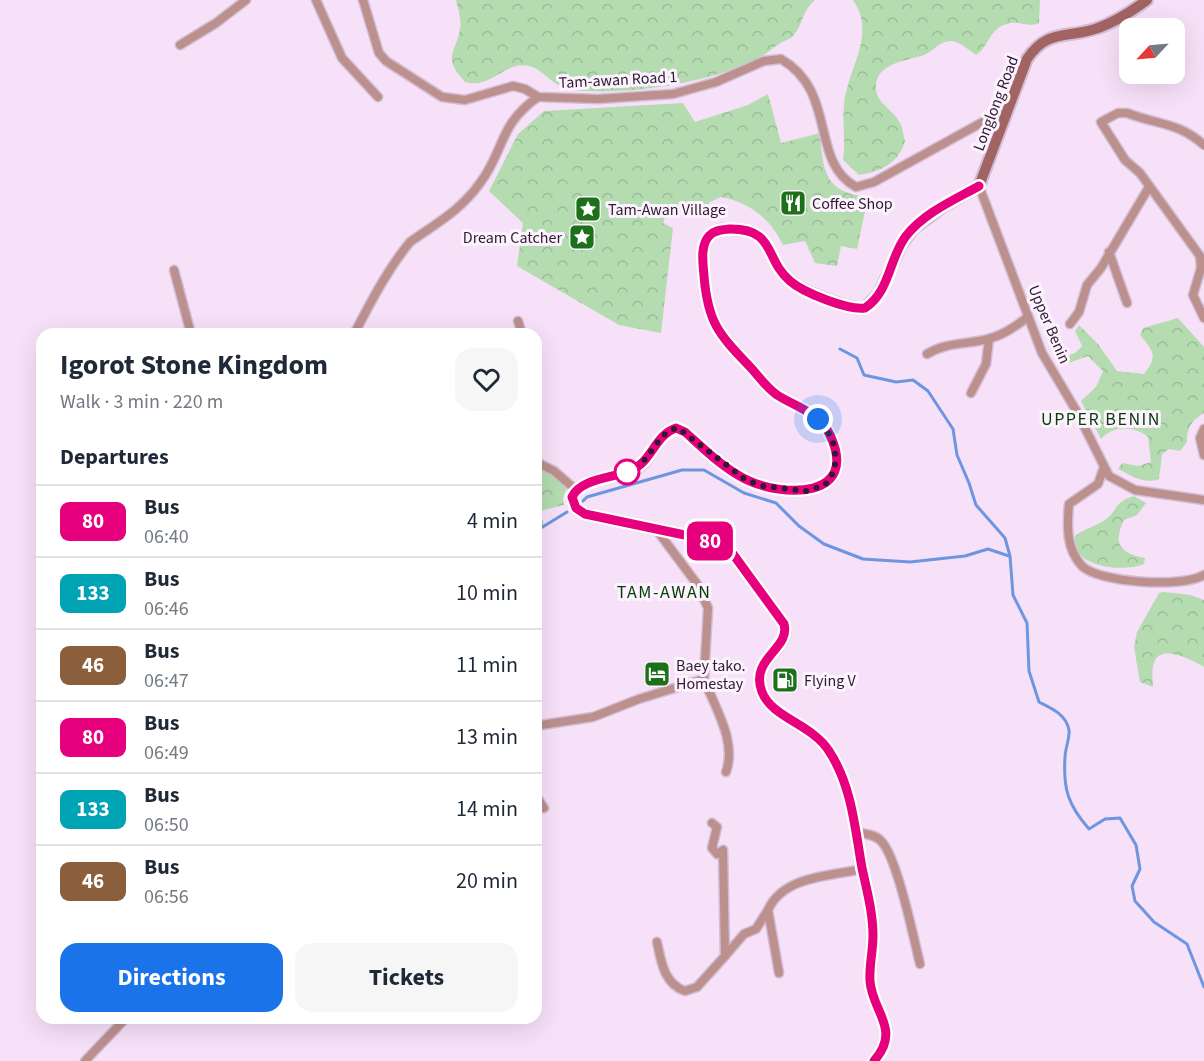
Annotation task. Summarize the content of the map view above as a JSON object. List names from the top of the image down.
{
  "streets": {
    "main road": ["Longlong Road"],
    "street": ["Tam-awan Road 1", "Upper Benin"]
  },
  "crossings": [
    ["Tam-awan Road 1", "Longlong Road"],
    ["Longlong Road", "Upper Benin"]
  ],
  "districts": ["UPPER BENIN", "TAM-AWAN"],
  "places": {
    "restaurant": ["Coffee Shop"],
    "place": ["Tam-Awan Village", "Dream Catcher"],
    "hotel": ["Baey tako. Homestay"],
    "fuel station": ["Flying V"]
  },
  "lines": ["bus line 80"],
  "north": "bottom left",
  "page": {
    "on_map": "80",
    "heading": [
      ["Igorot Stone Kingdom", "Walk · 3 min · 220 m"],
      "Departures"
    ],
    "list": [
      {
        "mark": "80",
        "name": "Bus",
        "note": "06:40",
        "value": "4 min"
      },
      {
        "mark": "133",
        "name": "Bus",
        "note": "06:46",
        "value": "10 min"
      },
      {
        "mark": "46",
        "name": "Bus",
        "note": "06:47",
        "value": "11 min"
      },
      {
        "mark": "80",
        "name": "Bus",
        "note": "06:49",
        "value": "13 min"
      },
      {
        "mark": "133",
        "name": "Bus",
        "note": "06:50",
        "value": "14 min"
      },
      {
        "mark": "46",
        "name": "Bus",
        "note": "06:56",
        "value": "20 min"
      }
    ],
    "buttons": ["Directions", "Tickets"]
  }
}
